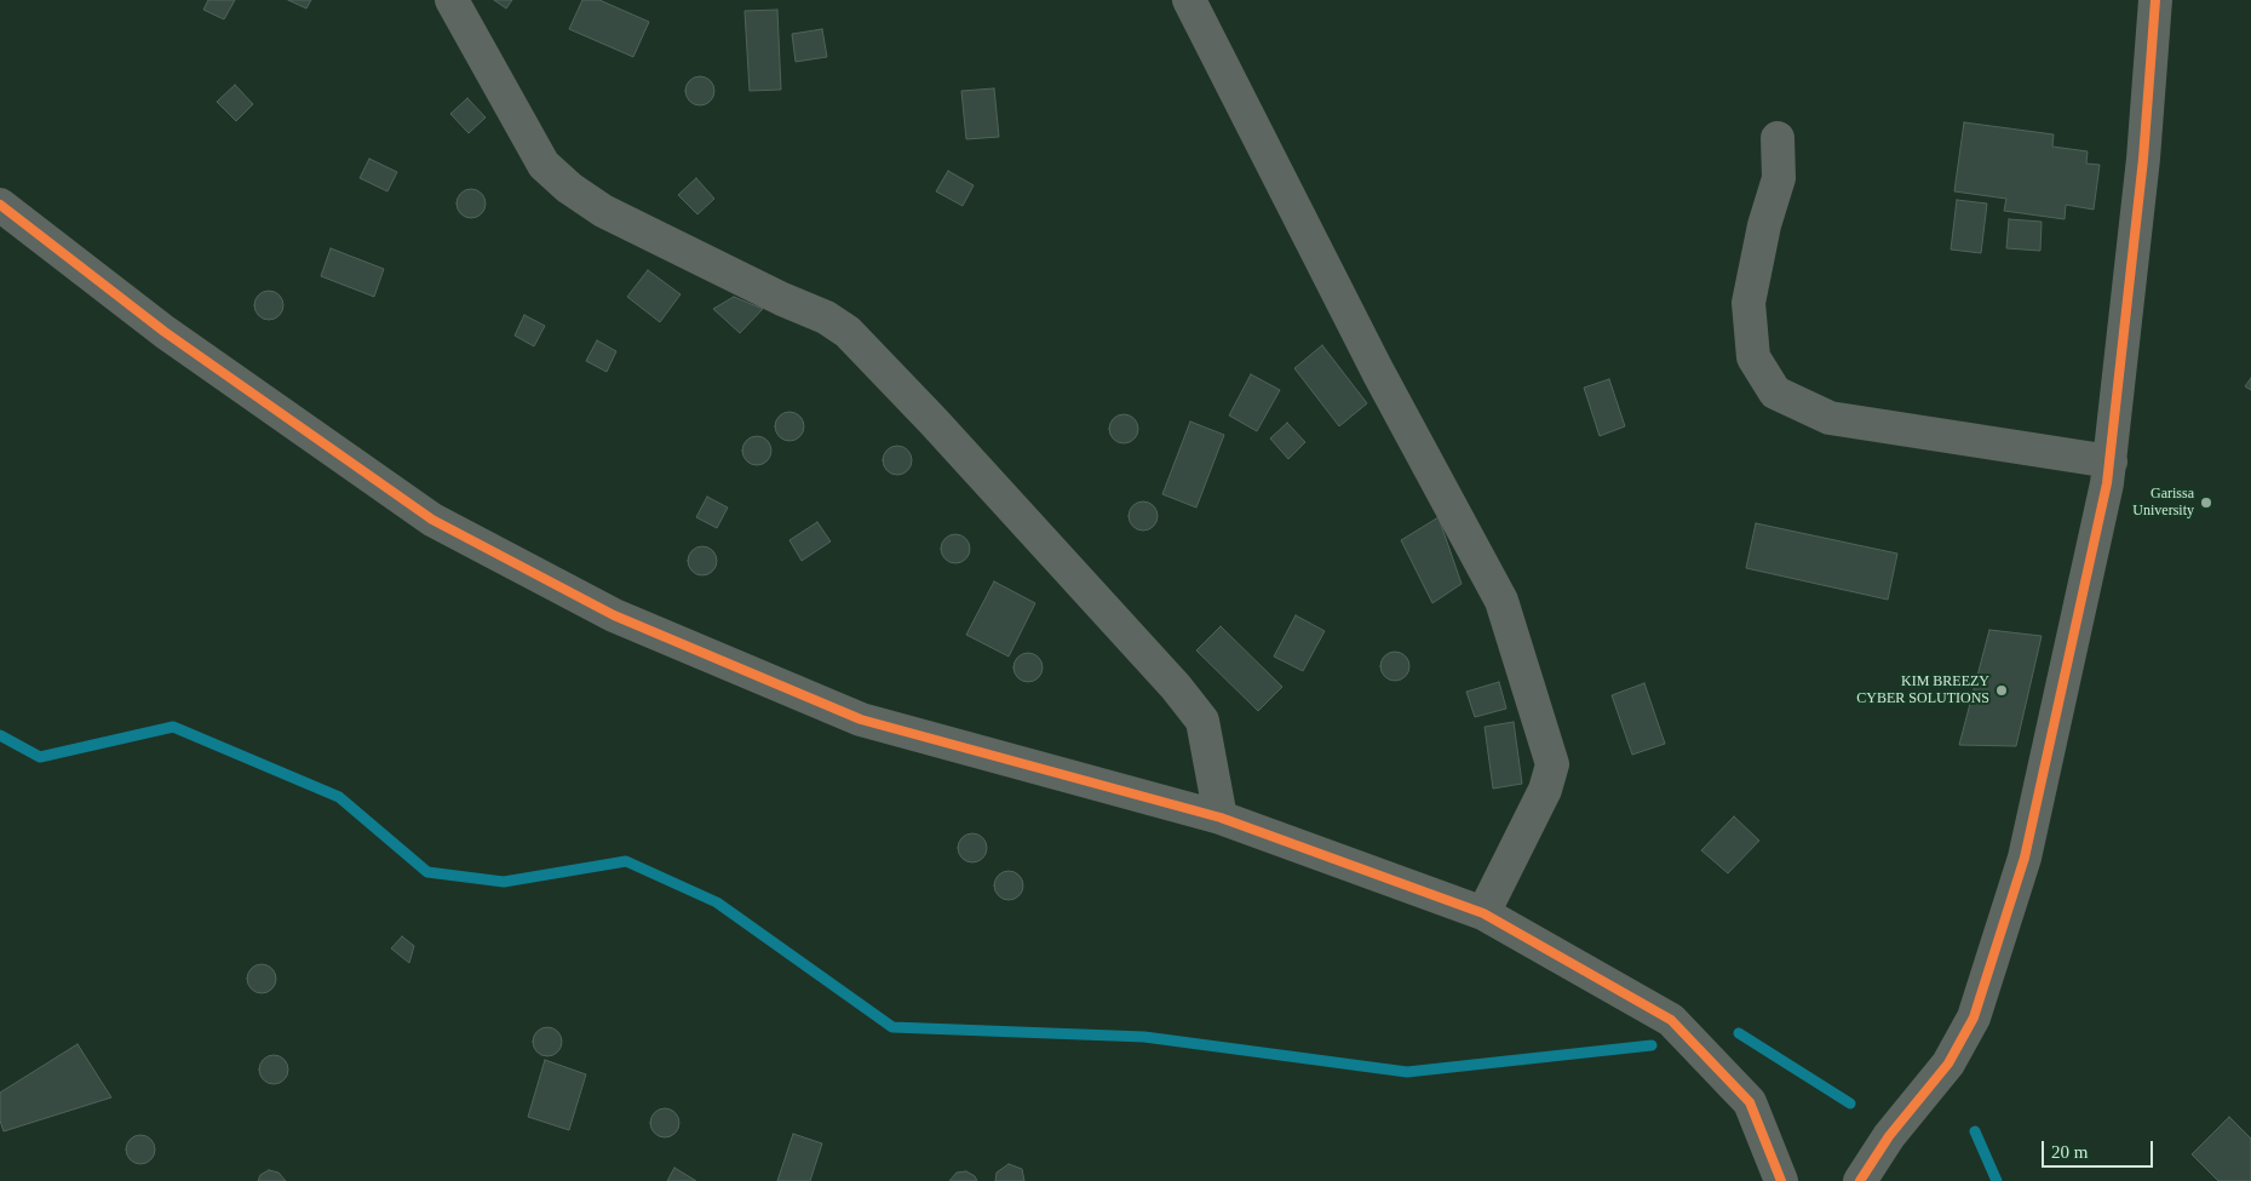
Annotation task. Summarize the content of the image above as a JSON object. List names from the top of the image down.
{
  "places": ["Garissa University", "KIM BREEZY CYBER SOLUTIONS"],
  "scale_bar": "20 m"
}
